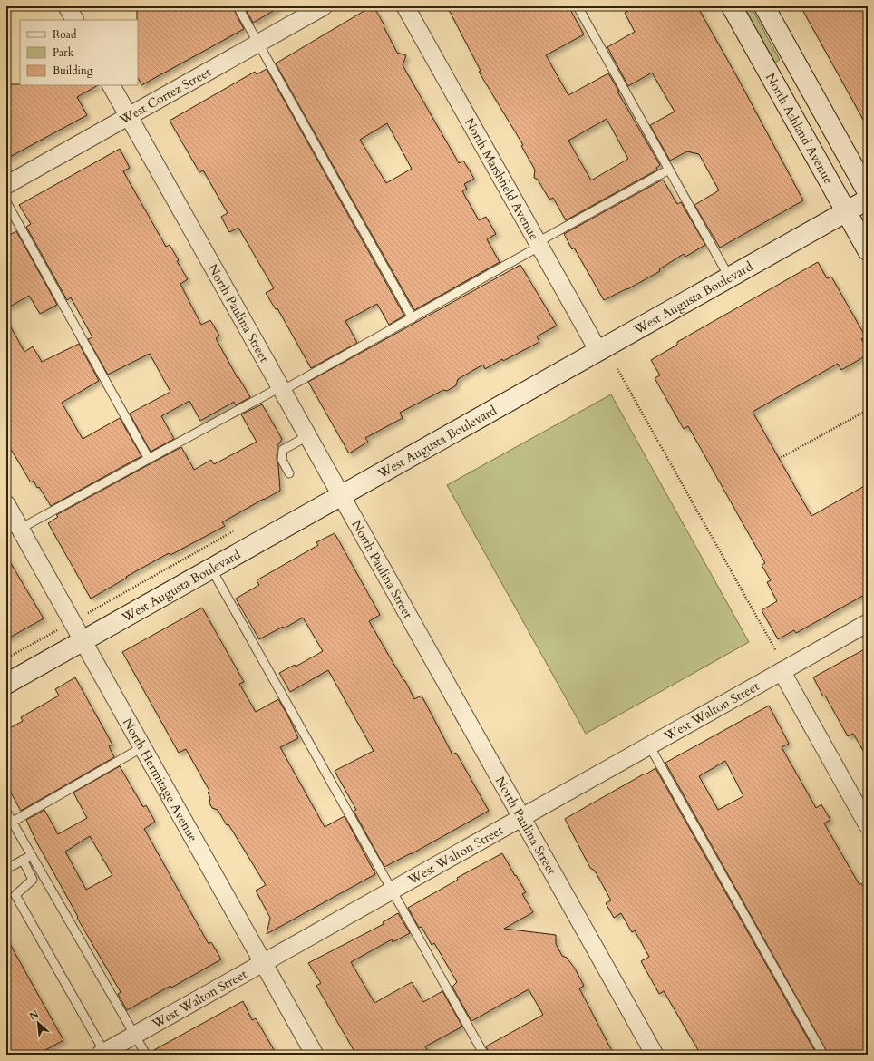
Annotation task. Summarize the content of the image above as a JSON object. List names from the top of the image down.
{
  "streets": {
    "street": [
      "West Cortez Street",
      "North Ashland Avenue",
      "North Marshfield Avenue",
      "West Augusta Boulevard",
      "North Paulina Street",
      "West Walton Street",
      "North Hermitage Avenue"
    ]
  },
  "crossings": [
    ["West Cortez Street", "North Paulina Street"],
    ["North Ashland Avenue", "West Augusta Boulevard"],
    ["North Marshfield Avenue", "West Augusta Boulevard"],
    ["West Augusta Boulevard", "North Paulina Street"],
    ["West Augusta Boulevard", "North Hermitage Avenue"],
    ["North Paulina Street", "West Walton Street"],
    ["West Walton Street", "North Hermitage Avenue"]
  ],
  "legend": ["Road", "Park", "Building"],
  "north": "top left"
}
